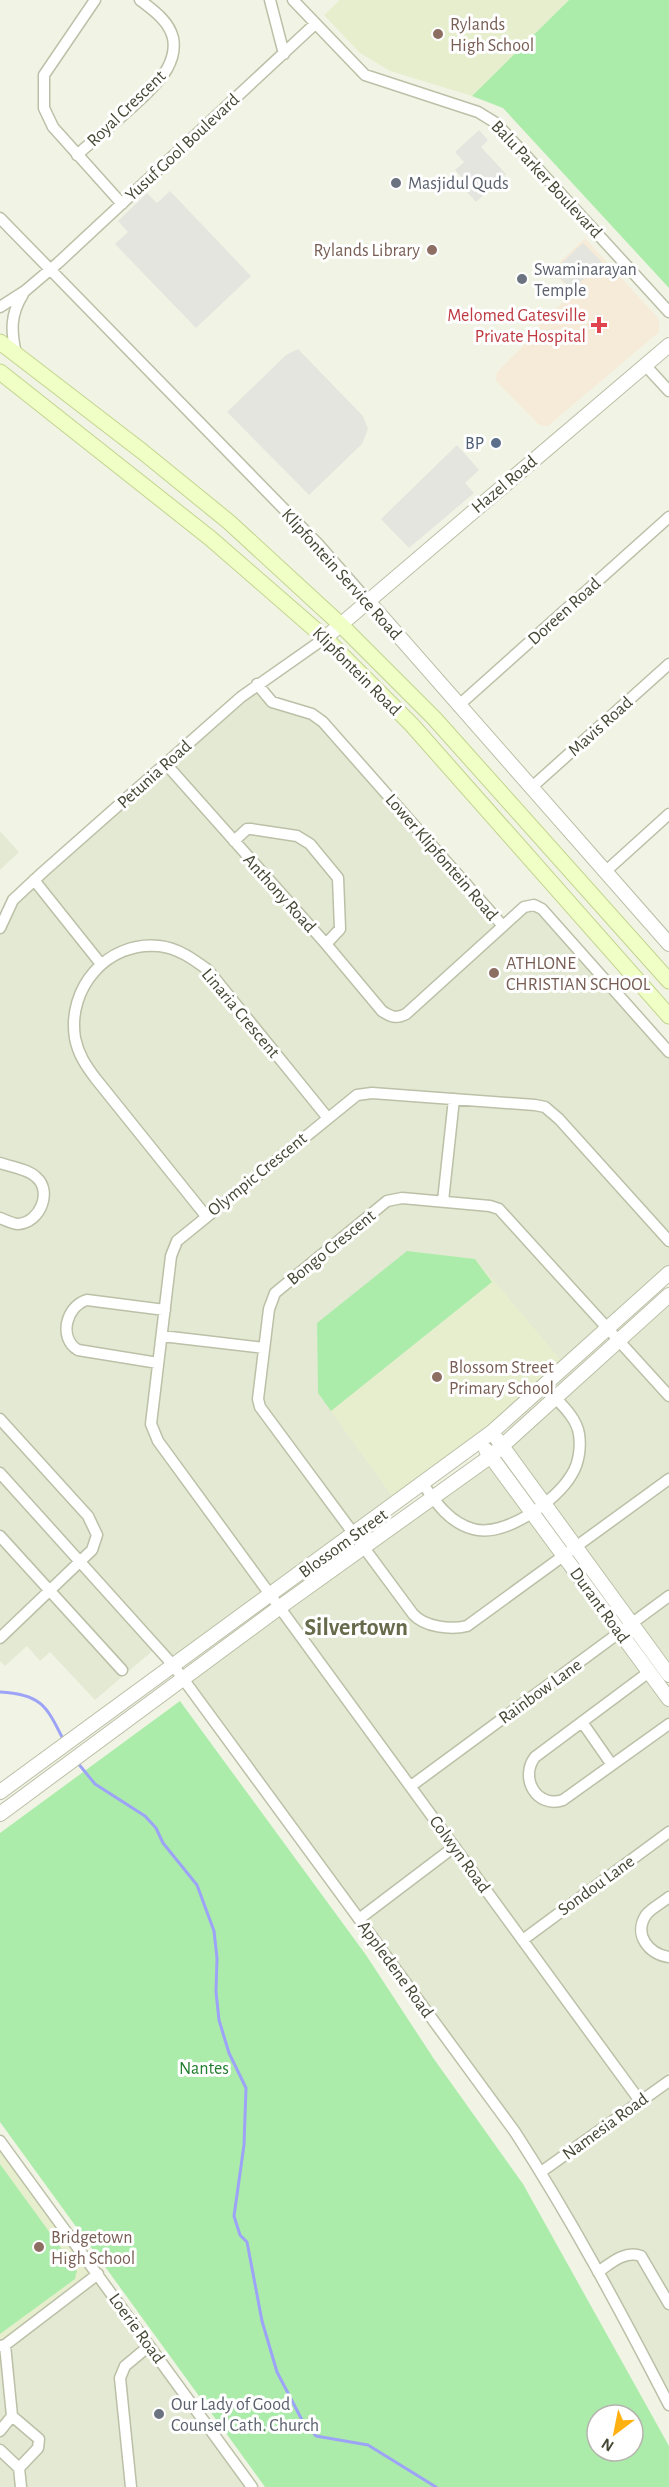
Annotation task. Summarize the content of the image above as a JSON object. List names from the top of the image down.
{
  "streets": {
    "main road": ["Klipfontein Road"],
    "street": [
      "Royal Crescent",
      "Yusuf Gool Boulevard",
      "Balu Parker Boulevard",
      "Hazel Road",
      "Klipfontein Service Road",
      "Doreen Road",
      "Mavis Road",
      "Petunia Road",
      "Lower Klipfontein Road",
      "Anthony Road",
      "Linaria Crescent",
      "Olympic Crescent",
      "Bongo Crescent",
      "Blossom Street",
      "Durant Road",
      "Rainbow Lane",
      "Colwyn Road",
      "Sondou Lane",
      "Appledene Road",
      "Namesia Road",
      "Loerie Road"
    ]
  },
  "crossings": [
    ["Yusuf Gool Boulevard", "Balu Parker Boulevard"],
    ["Yusuf Gool Boulevard", "Klipfontein Service Road"],
    ["Yusuf Gool Boulevard", "Klipfontein Road"],
    ["Hazel Road", "Klipfontein Service Road"],
    ["Hazel Road", "Klipfontein Road"],
    ["Hazel Road", "Petunia Road"],
    ["Klipfontein Service Road", "Doreen Road"],
    ["Klipfontein Service Road", "Mavis Road"],
    ["Klipfontein Road", "Petunia Road"],
    ["Petunia Road", "Lower Klipfontein Road"],
    ["Petunia Road", "Anthony Road"],
    ["Lower Klipfontein Road", "Anthony Road"],
    ["Linaria Crescent", "Olympic Crescent"],
    ["Olympic Crescent", "Blossom Street"],
    ["Olympic Crescent", "Colwyn Road"],
    ["Bongo Crescent", "Blossom Street"],
    ["Bongo Crescent", "Durant Road"],
    ["Blossom Street", "Durant Road"],
    ["Blossom Street", "Colwyn Road"],
    ["Blossom Street", "Appledene Road"],
    ["Durant Road", "Rainbow Lane"],
    ["Rainbow Lane", "Colwyn Road"],
    ["Colwyn Road", "Sondou Lane"],
    ["Colwyn Road", "Namesia Road"],
    ["Appledene Road", "Namesia Road"]
  ],
  "districts": ["Silvertown"],
  "parks": ["Nantes"],
  "places": {
    "other": [
      "Rylands High School",
      "Masjidul Quds",
      "Rylands Library",
      "Swaminarayan Temple",
      "BP",
      "ATHLONE CHRISTIAN SCHOOL",
      "Blossom Street Primary School",
      "Bridgetown High School",
      "Our Lady of Good Counsel Cath. Church"
    ],
    "health": ["Melomed Gatesville Private Hospital"]
  },
  "north": "bottom left"
}
